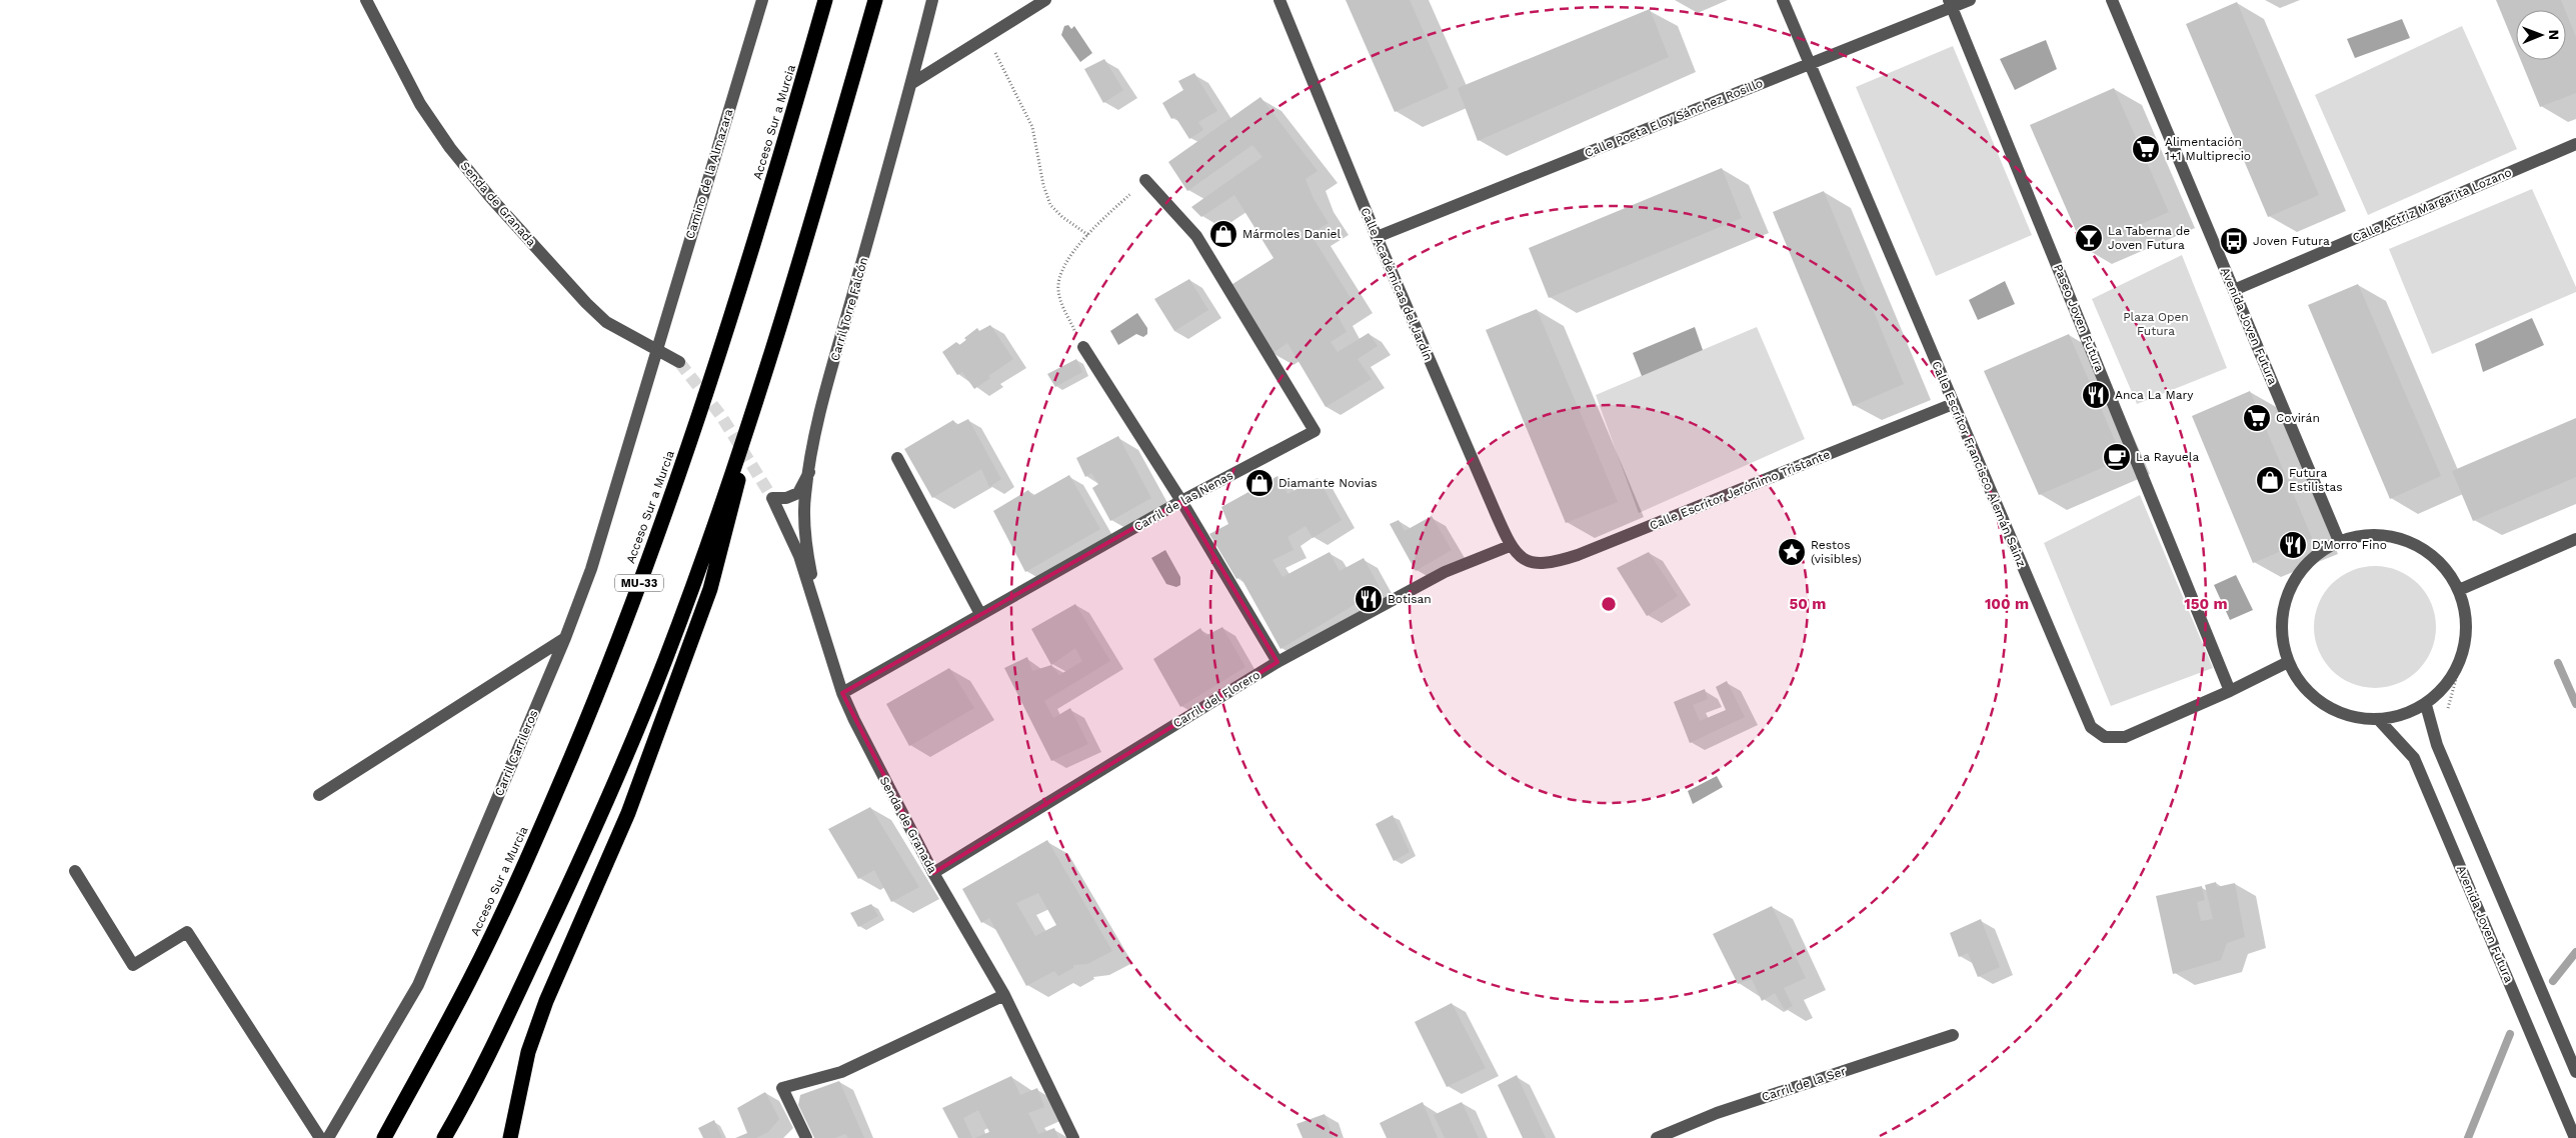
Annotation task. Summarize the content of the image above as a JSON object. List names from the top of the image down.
{
  "streets": {
    "highway": ["Acceso Sur a Murcia", "MU-33"],
    "street": [
      "Calle Poeta Eloy Sánchez Rosillo",
      "Camino de la Almazara",
      "Senda de Granada",
      "Calle Actriz Margarita Lozano",
      "Calle Académicas del Jardín",
      "Carril Torre Falcón",
      "Paseo Joven Futura",
      "Avenida Joven Futura",
      "Calle Escritor Francisco Alemán Sainz",
      "Calle Escritor Jerónimo Tristante",
      "Carril de las Nenas",
      "Carril del Florero",
      "Carril Carrileros",
      "Carril de la Ser"
    ]
  },
  "crossings": [
    ["Calle Poeta Eloy Sánchez Rosillo", "Calle Académicas del Jardín"],
    ["Calle Poeta Eloy Sánchez Rosillo", "Paseo Joven Futura"],
    ["Calle Poeta Eloy Sánchez Rosillo", "Calle Escritor Francisco Alemán Sainz"],
    ["Camino de la Almazara", "Senda de Granada"],
    ["Camino de la Almazara", "Carril Carrileros"],
    ["Senda de Granada", "Carril Torre Falcón"],
    ["Senda de Granada", "Carril de las Nenas"],
    ["Senda de Granada", "Carril del Florero"],
    ["Senda de Granada", "Carril Carrileros"],
    ["Calle Actriz Margarita Lozano", "Avenida Joven Futura"],
    ["Calle Académicas del Jardín", "Calle Escritor Jerónimo Tristante"],
    ["Calle Académicas del Jardín", "Carril del Florero"],
    ["Paseo Joven Futura", "Calle Escritor Francisco Alemán Sainz"],
    ["Calle Escritor Francisco Alemán Sainz", "Calle Escritor Jerónimo Tristante"]
  ],
  "parks": ["Plaza Open Futura"],
  "places": {
    "supermarket": ["Alimentación 1+1 Multiprecio", "Covirán"],
    "shop": ["Mármoles Daniel", "Futura Estilistas", "Diamante Novias"],
    "bar": ["La Taberna de Joven Futura"],
    "bus stop": ["Joven Futura"],
    "restaurant": ["Anca La Mary", "D'Morro Fino", "Botisan"],
    "cafe": ["La Rayuela"],
    "place": ["Restos (visibles)"]
  },
  "north": "right",
  "rings": ["50 m", "100 m", "150 m"]
}
